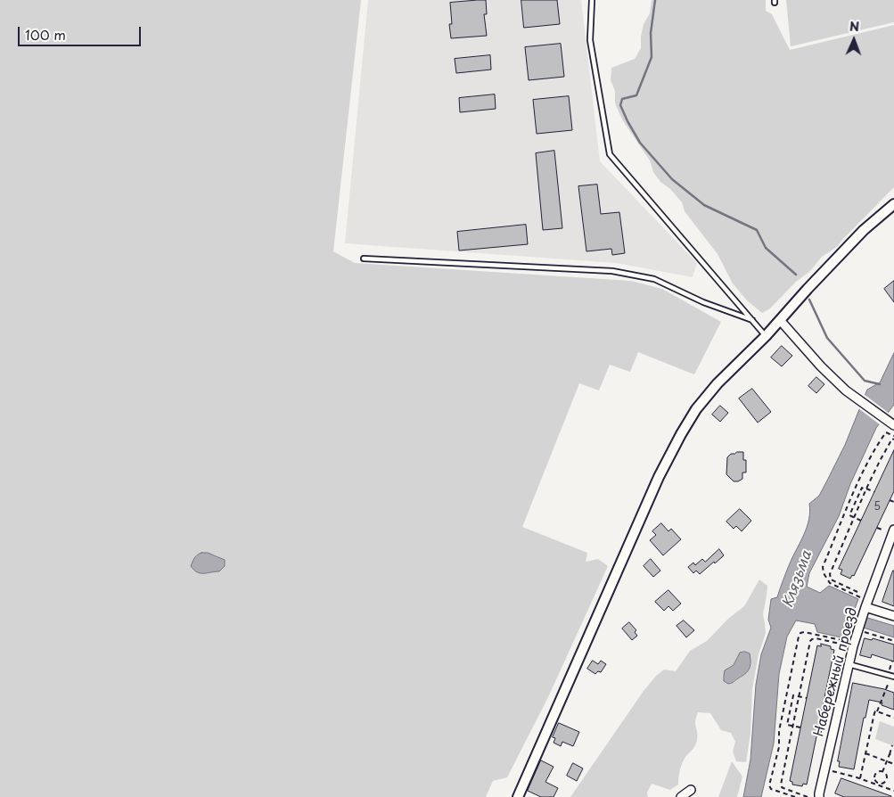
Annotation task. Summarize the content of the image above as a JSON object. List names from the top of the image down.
{
  "streets": {
    "street": ["Набережный проезд"]
  },
  "water": ["Клязьма"],
  "house_numbers": ["5"],
  "scale_bar": "100 m",
  "north": "top"
}
